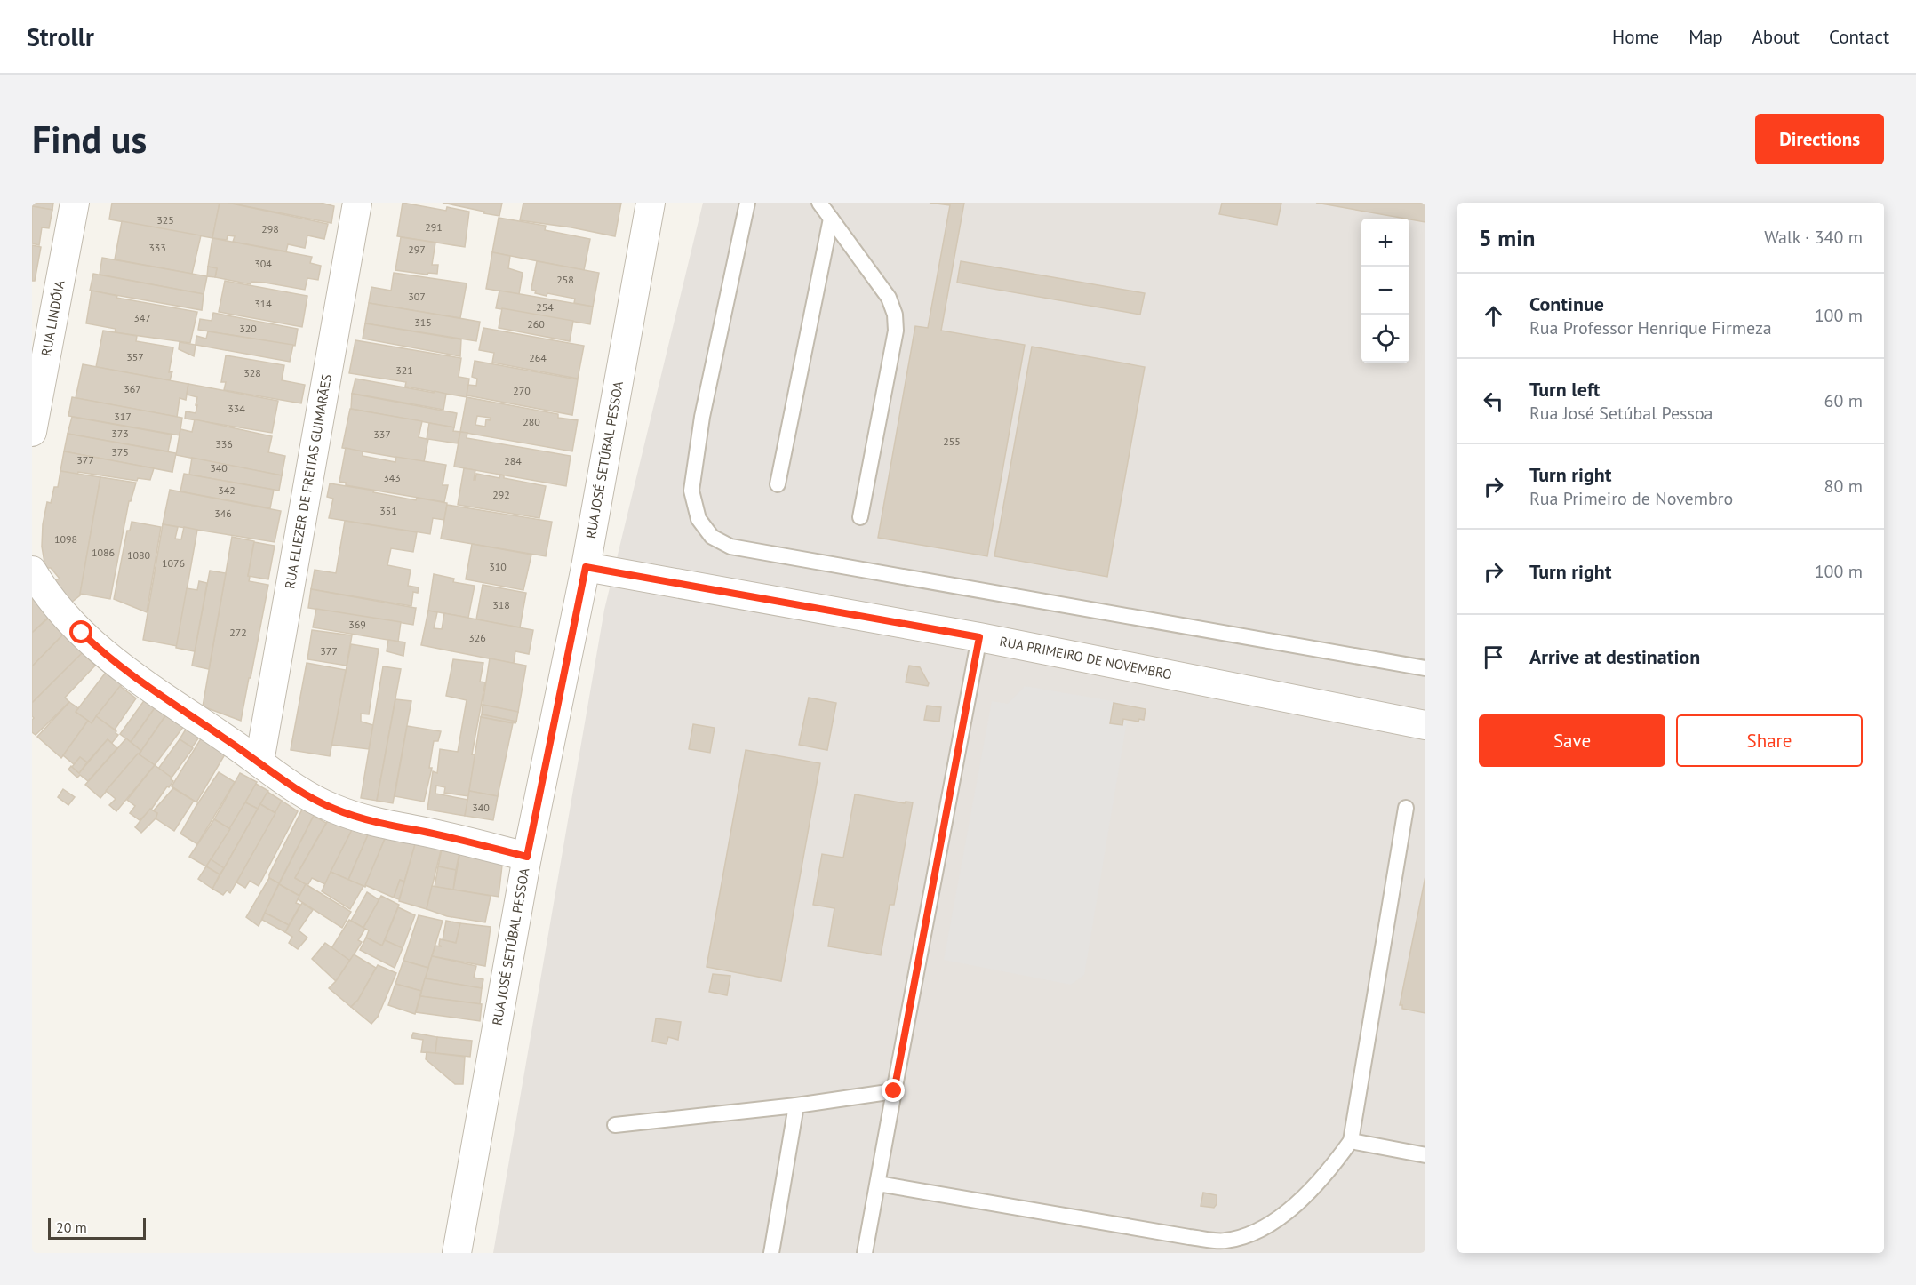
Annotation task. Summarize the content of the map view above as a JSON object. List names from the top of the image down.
{
  "streets": {
    "street": [
      "RUA LINDÓIA",
      "RUA JOSÉ SETÚBAL PESSOA",
      "RUA ELIEZER DE FREITAS GUIMARÃES",
      "RUA PRIMEIRO DE NOVEMBRO"
    ]
  },
  "crossings": [
    ["RUA JOSÉ SETÚBAL PESSOA", "RUA PRIMEIRO DE NOVEMBRO"]
  ],
  "house_numbers": [
    "325",
    "291",
    "298",
    "333",
    "297",
    "304",
    "258",
    "307",
    "314",
    "254",
    "347",
    "315",
    "260",
    "320",
    "357",
    "264",
    "321",
    "328",
    "367",
    "270",
    "334",
    "317",
    "280",
    "373",
    "337",
    "255",
    "336",
    "375",
    "377",
    "284",
    "340",
    "343",
    "342",
    "292",
    "351",
    "346",
    "1098",
    "1086",
    "1080",
    "1076",
    "310",
    "318",
    "369",
    "272",
    "326",
    "377",
    "340"
  ],
  "scale_bar": "20 m",
  "page": {
    "header": "Strollr",
    "nav": [
      "Home",
      "Map",
      "About",
      "Contact"
    ],
    "buttons": [
      "Directions",
      ["Save", "Share"]
    ],
    "title": "Find us",
    "heading": ["5 min", "Walk · 340 m"],
    "map_buttons": ["+", "−"],
    "list": [
      ["Continue", "Rua Professor Henrique Firmeza", "100 m"],
      ["Turn left", "Rua José Setúbal Pessoa", "60 m"],
      ["Turn right", "Rua Primeiro de Novembro", "80 m"],
      ["Turn right", "100 m"],
      "Arrive at destination"
    ],
    "scale": "20 m"
  }
}
